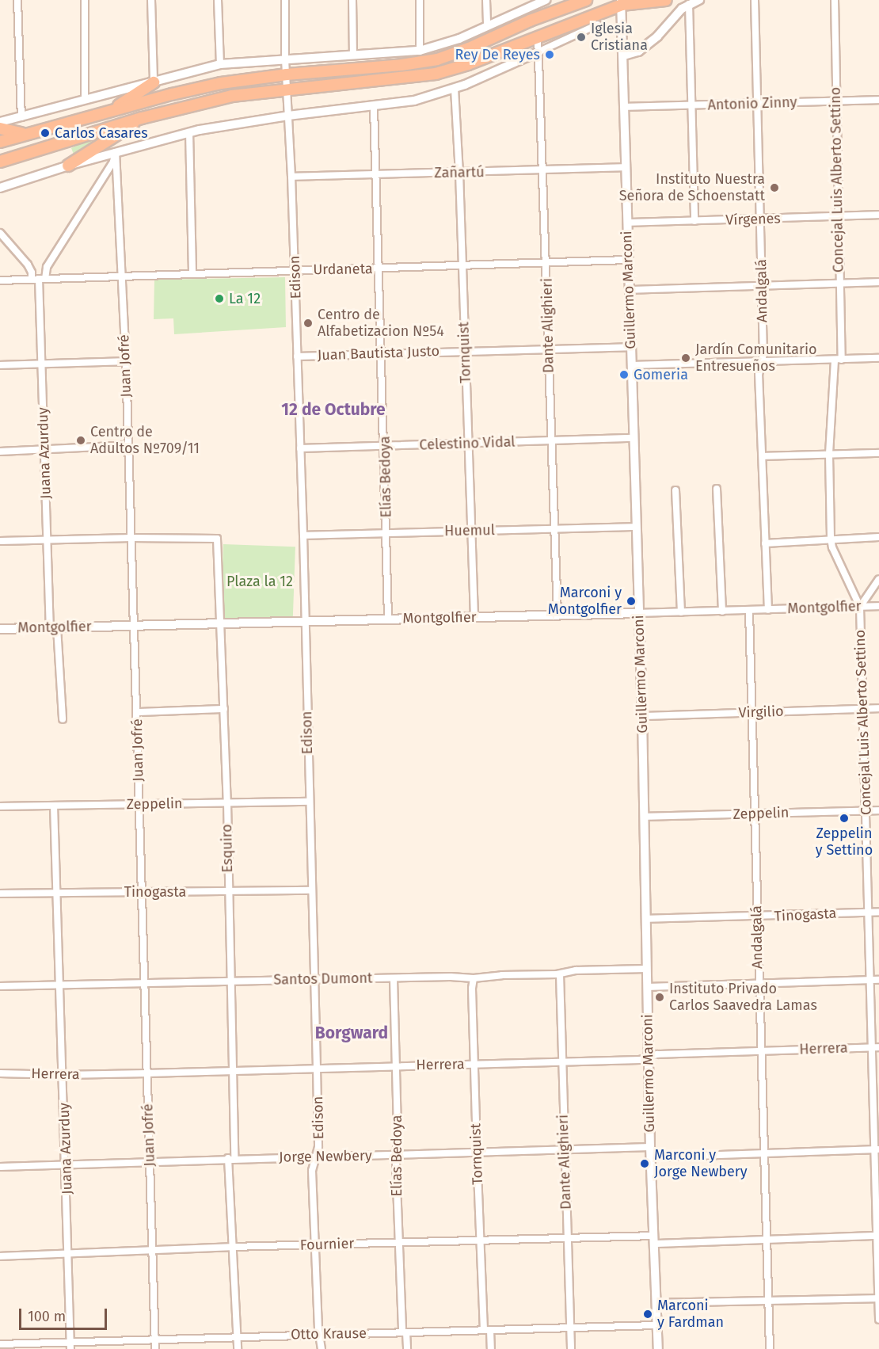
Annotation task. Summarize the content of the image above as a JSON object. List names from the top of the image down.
{
  "streets": {
    "street": [
      "Antonio Zinny",
      "Zañartú",
      "Concejal Luis Alberto Settino",
      "Vírgenes",
      "Urdaneta",
      "Edison",
      "Guillermo Marconi",
      "Andalgalá",
      "Dante Alighieri",
      "Tornquist",
      "Juan Bautista Justo",
      "Juan Jofré",
      "Celestino Vidal",
      "Juana Azurduy",
      "Elías Bedoya",
      "Huemul",
      "Montgolfier",
      "Virgilio",
      "Zeppelin",
      "Esquiro",
      "Tinogasta",
      "Santos Dumont",
      "Herrera",
      "Jorge Newbery",
      "Fournier",
      "Otto Krause"
    ]
  },
  "crossings": [
    ["Antonio Zinny", "Concejal Luis Alberto Settino"],
    ["Antonio Zinny", "Guillermo Marconi"],
    ["Antonio Zinny", "Andalgalá"],
    ["Zañartú", "Edison"],
    ["Zañartú", "Guillermo Marconi"],
    ["Zañartú", "Dante Alighieri"],
    ["Zañartú", "Tornquist"],
    ["Zañartú", "Elías Bedoya"],
    ["Concejal Luis Alberto Settino", "Vírgenes"],
    ["Concejal Luis Alberto Settino", "Montgolfier"],
    ["Concejal Luis Alberto Settino", "Virgilio"],
    ["Concejal Luis Alberto Settino", "Zeppelin"],
    ["Concejal Luis Alberto Settino", "Tinogasta"],
    ["Concejal Luis Alberto Settino", "Herrera"],
    ["Concejal Luis Alberto Settino", "Fournier"],
    ["Vírgenes", "Guillermo Marconi"],
    ["Vírgenes", "Andalgalá"],
    ["Urdaneta", "Edison"],
    ["Urdaneta", "Guillermo Marconi"],
    ["Urdaneta", "Dante Alighieri"],
    ["Urdaneta", "Tornquist"],
    ["Urdaneta", "Juan Jofré"],
    ["Urdaneta", "Juana Azurduy"],
    ["Urdaneta", "Elías Bedoya"],
    ["Edison", "Juan Bautista Justo"],
    ["Edison", "Celestino Vidal"],
    ["Edison", "Huemul"],
    ["Edison", "Montgolfier"],
    ["Edison", "Zeppelin"],
    ["Edison", "Tinogasta"],
    ["Edison", "Santos Dumont"],
    ["Edison", "Herrera"],
    ["Edison", "Jorge Newbery"],
    ["Edison", "Fournier"],
    ["Edison", "Otto Krause"],
    ["Guillermo Marconi", "Juan Bautista Justo"],
    ["Guillermo Marconi", "Celestino Vidal"],
    ["Guillermo Marconi", "Huemul"],
    ["Guillermo Marconi", "Montgolfier"],
    ["Guillermo Marconi", "Virgilio"],
    ["Guillermo Marconi", "Zeppelin"],
    ["Guillermo Marconi", "Tinogasta"],
    ["Guillermo Marconi", "Santos Dumont"],
    ["Guillermo Marconi", "Herrera"],
    ["Guillermo Marconi", "Jorge Newbery"],
    ["Guillermo Marconi", "Fournier"],
    ["Guillermo Marconi", "Otto Krause"],
    ["Andalgalá", "Montgolfier"],
    ["Andalgalá", "Virgilio"],
    ["Andalgalá", "Zeppelin"],
    ["Andalgalá", "Tinogasta"],
    ["Andalgalá", "Herrera"],
    ["Andalgalá", "Fournier"],
    ["Dante Alighieri", "Juan Bautista Justo"],
    ["Dante Alighieri", "Celestino Vidal"],
    ["Dante Alighieri", "Huemul"],
    ["Dante Alighieri", "Montgolfier"],
    ["Dante Alighieri", "Santos Dumont"],
    ["Dante Alighieri", "Herrera"],
    ["Dante Alighieri", "Jorge Newbery"],
    ["Dante Alighieri", "Fournier"],
    ["Dante Alighieri", "Otto Krause"],
    ["Tornquist", "Juan Bautista Justo"],
    ["Tornquist", "Celestino Vidal"],
    ["Tornquist", "Huemul"],
    ["Tornquist", "Montgolfier"],
    ["Tornquist", "Santos Dumont"],
    ["Tornquist", "Herrera"],
    ["Tornquist", "Jorge Newbery"],
    ["Tornquist", "Fournier"],
    ["Tornquist", "Otto Krause"],
    ["Juan Bautista Justo", "Elías Bedoya"],
    ["Juan Jofré", "Montgolfier"],
    ["Juan Jofré", "Zeppelin"],
    ["Juan Jofré", "Esquiro"],
    ["Juan Jofré", "Tinogasta"],
    ["Juan Jofré", "Santos Dumont"],
    ["Juan Jofré", "Herrera"],
    ["Juan Jofré", "Jorge Newbery"],
    ["Juan Jofré", "Fournier"],
    ["Juan Jofré", "Otto Krause"],
    ["Celestino Vidal", "Elías Bedoya"],
    ["Juana Azurduy", "Montgolfier"],
    ["Juana Azurduy", "Zeppelin"],
    ["Juana Azurduy", "Tinogasta"],
    ["Juana Azurduy", "Santos Dumont"],
    ["Juana Azurduy", "Herrera"],
    ["Juana Azurduy", "Jorge Newbery"],
    ["Juana Azurduy", "Fournier"],
    ["Juana Azurduy", "Otto Krause"],
    ["Elías Bedoya", "Huemul"],
    ["Elías Bedoya", "Montgolfier"],
    ["Elías Bedoya", "Santos Dumont"],
    ["Elías Bedoya", "Herrera"],
    ["Elías Bedoya", "Jorge Newbery"],
    ["Elías Bedoya", "Fournier"],
    ["Elías Bedoya", "Otto Krause"],
    ["Montgolfier", "Esquiro"],
    ["Zeppelin", "Esquiro"],
    ["Esquiro", "Tinogasta"],
    ["Esquiro", "Santos Dumont"],
    ["Esquiro", "Herrera"],
    ["Esquiro", "Jorge Newbery"],
    ["Esquiro", "Fournier"],
    ["Esquiro", "Otto Krause"]
  ],
  "districts": ["12 de Octubre", "Borgward"],
  "parks": ["Plaza la 12"],
  "places": [
    "Iglesia Cristiana",
    "Rey De Reyes",
    "Carlos Casares",
    "Instituto Nuestra Señora de Schoenstatt",
    "La 12",
    "Centro de Alfabetizacion Nº54",
    "Jardín Comunitario Entresueños",
    "Gomeria",
    "Centro de Adultos Nº709/11",
    "Marconi y Montgolfier",
    "Zeppelin y Settino",
    "Instituto Privado Carlos Saavedra Lamas",
    "Marconi y Jorge Newbery",
    "Marconi y Fardman"
  ],
  "scale_bar": "100 m"
}
